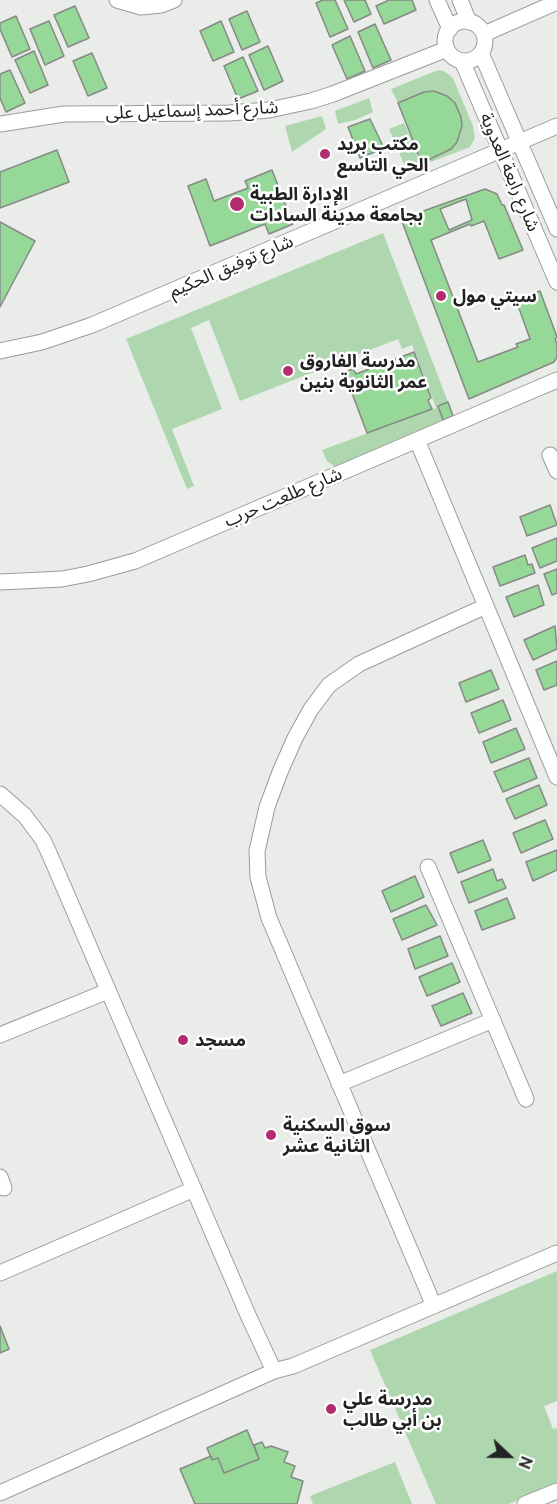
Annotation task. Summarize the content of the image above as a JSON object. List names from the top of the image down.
{
  "streets": {
    "street": [
      "شارع أحمد إسماعيل على",
      "شارع رابعة العدوية",
      "شارع توفيق الحكيم",
      "شارع طلعت حرب"
    ]
  },
  "crossings": [
    ["شارع أحمد إسماعيل على", "شارع رابعة العدوية"],
    ["شارع رابعة العدوية", "شارع توفيق الحكيم"]
  ],
  "places": [
    "مكتب بريد الحي التاسع",
    "الإدارة الطبية بجامعة مدينة السادات",
    "سيتي مول",
    "مدرسة الفاروق عمر الثانوية بنين",
    "مسجد",
    "سوق السكنية الثانية عشر",
    "مدرسة علي بن أبي طالب"
  ],
  "north": "right"
}
